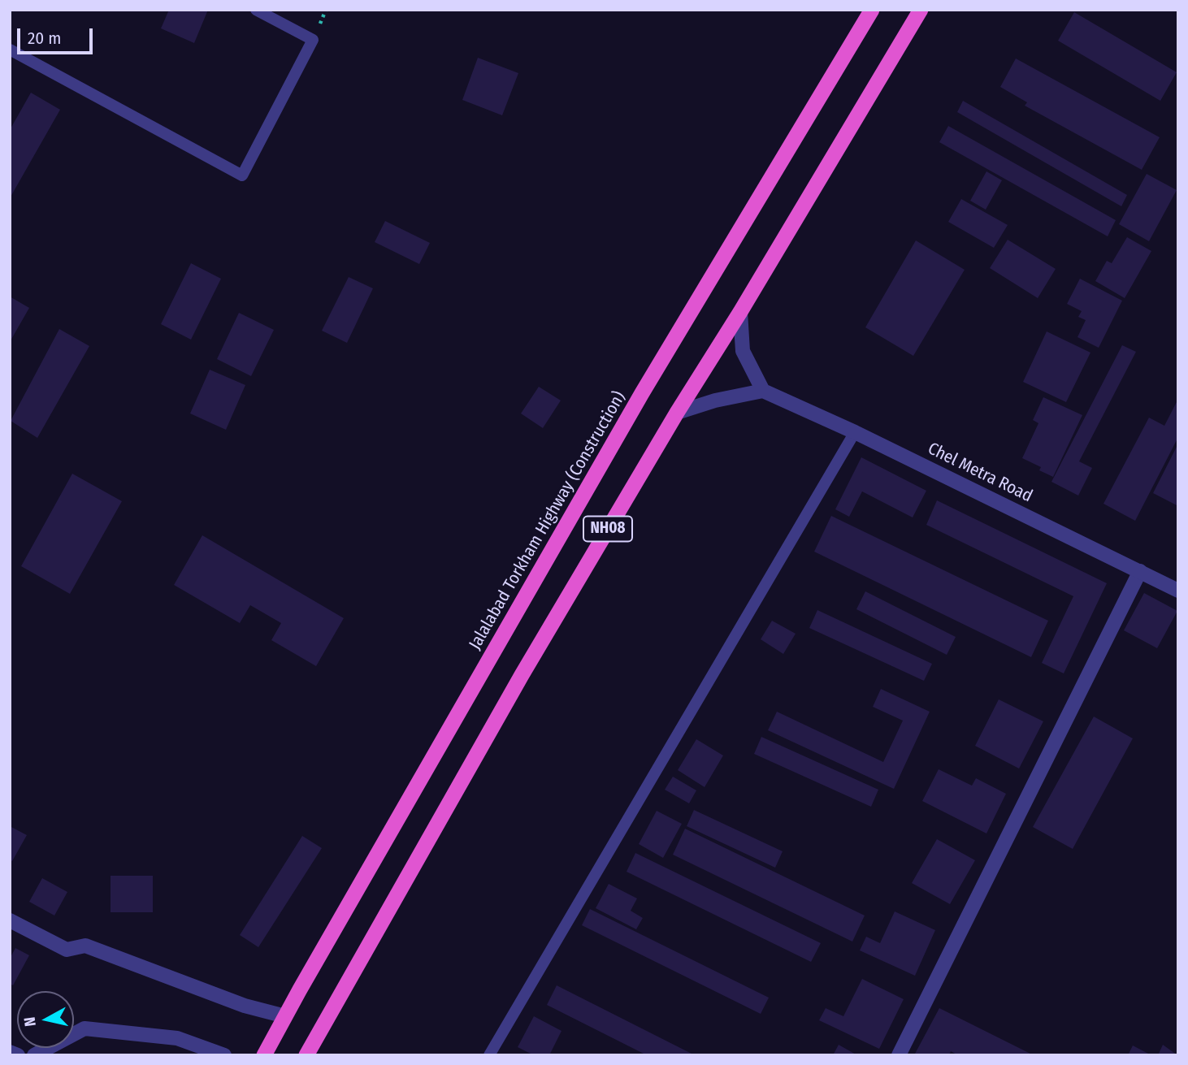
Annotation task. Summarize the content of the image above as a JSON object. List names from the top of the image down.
{
  "streets": {
    "highway": ["Jalalabad Torkham Highway (Construction)", "NH08"],
    "street": ["Chel Metra Road"]
  },
  "scale_bar": "20 m",
  "north": "left"
}
